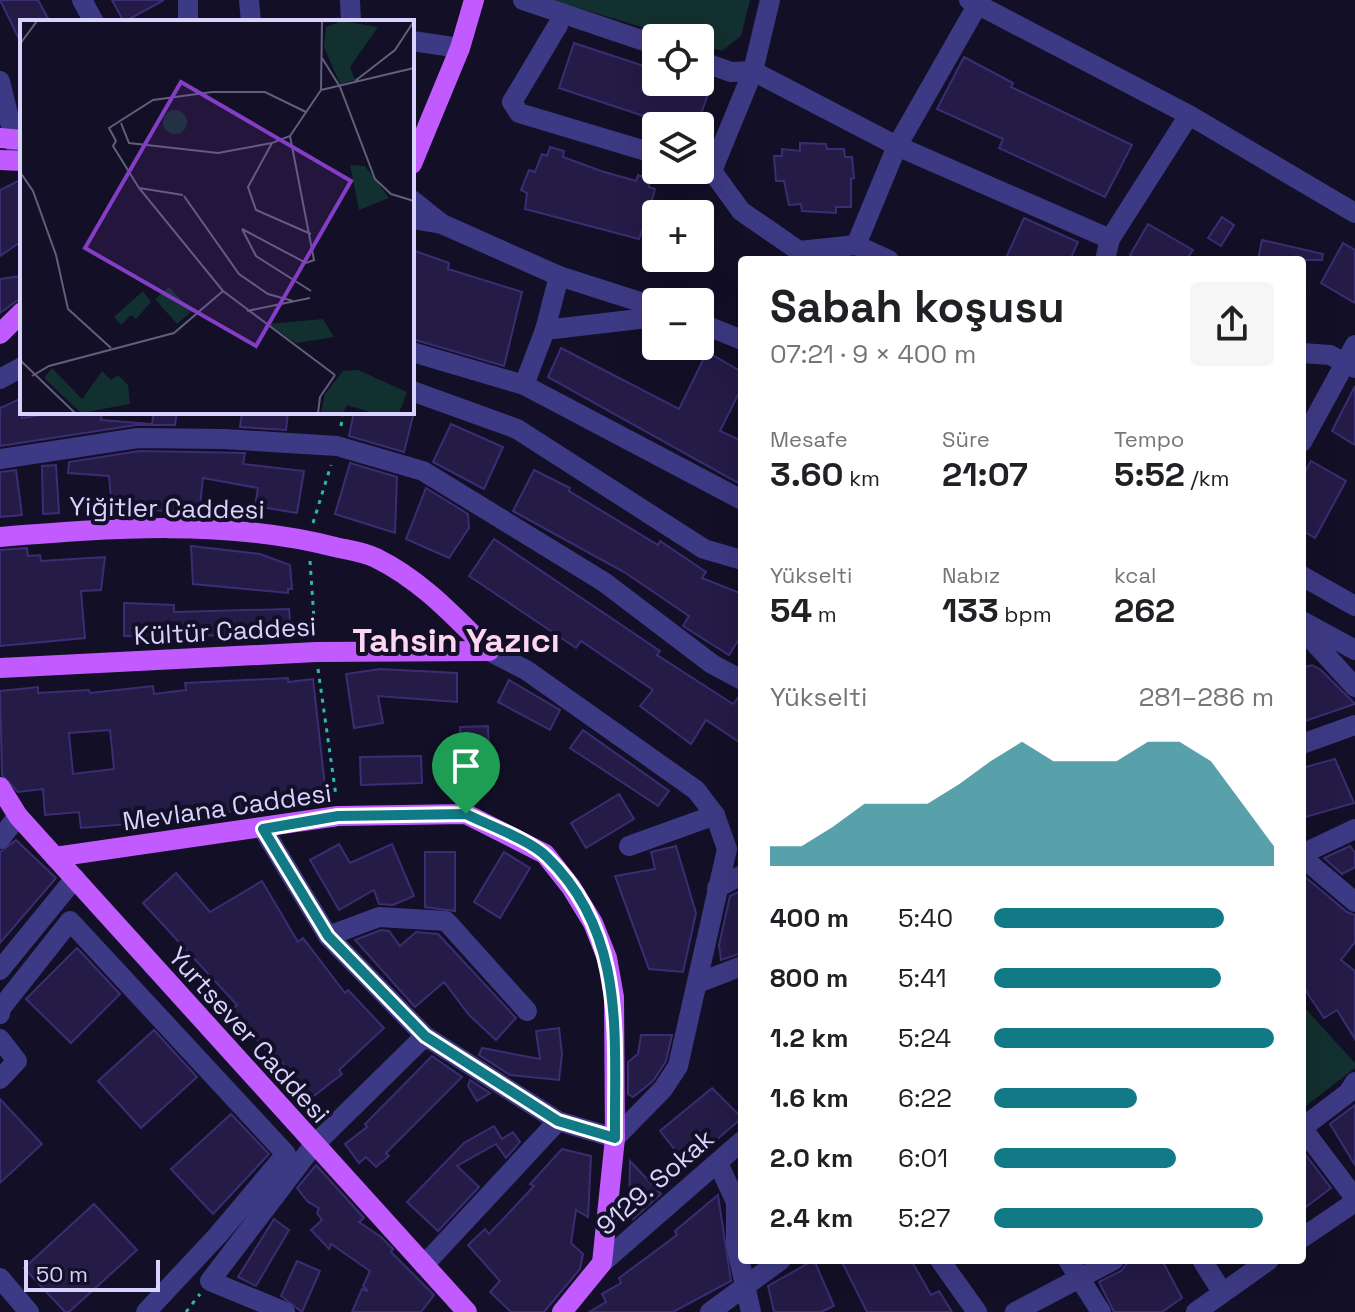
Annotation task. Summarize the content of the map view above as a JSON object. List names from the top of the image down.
{
  "streets": {
    "main road": [
      "Yiğitler Caddesi",
      "Kültür Caddesi",
      "Mevlana Caddesi",
      "Yurtsever Caddesi"
    ],
    "street": ["9129. Sokak"]
  },
  "crossings": [
    ["Yiğitler Caddesi", "Kültür Caddesi"],
    ["Kültür Caddesi", "Mevlana Caddesi"],
    ["Mevlana Caddesi", "Yurtsever Caddesi"],
    ["Mevlana Caddesi", "9129. Sokak"]
  ],
  "districts": ["Tahsin Yazıcı"],
  "scale_bar": "50 m",
  "page": {
    "map_buttons": ["+", "−"],
    "heading": ["Sabah koşusu", "07:21 · 9 × 400 m"],
    "stats": [
      ["Mesafe", "3.60 km"],
      ["Süre", "21:07"],
      ["Tempo", "5:52 /km"],
      ["Yükselti", "54 m"],
      ["Nabız", "133 bpm"],
      ["kcal", "262"]
    ],
    "chart": ["Yükselti", "281–286 m"],
    "list": [
      {
        "name": "400 m",
        "note": "5:40"
      },
      {
        "name": "800 m",
        "note": "5:41"
      },
      {
        "name": "1.2 km",
        "note": "5:24"
      },
      {
        "name": "1.6 km",
        "note": "6:22"
      },
      {
        "name": "2.0 km",
        "note": "6:01"
      },
      {
        "name": "2.4 km",
        "note": "5:27"
      }
    ],
    "scale": "50 m"
  }
}
